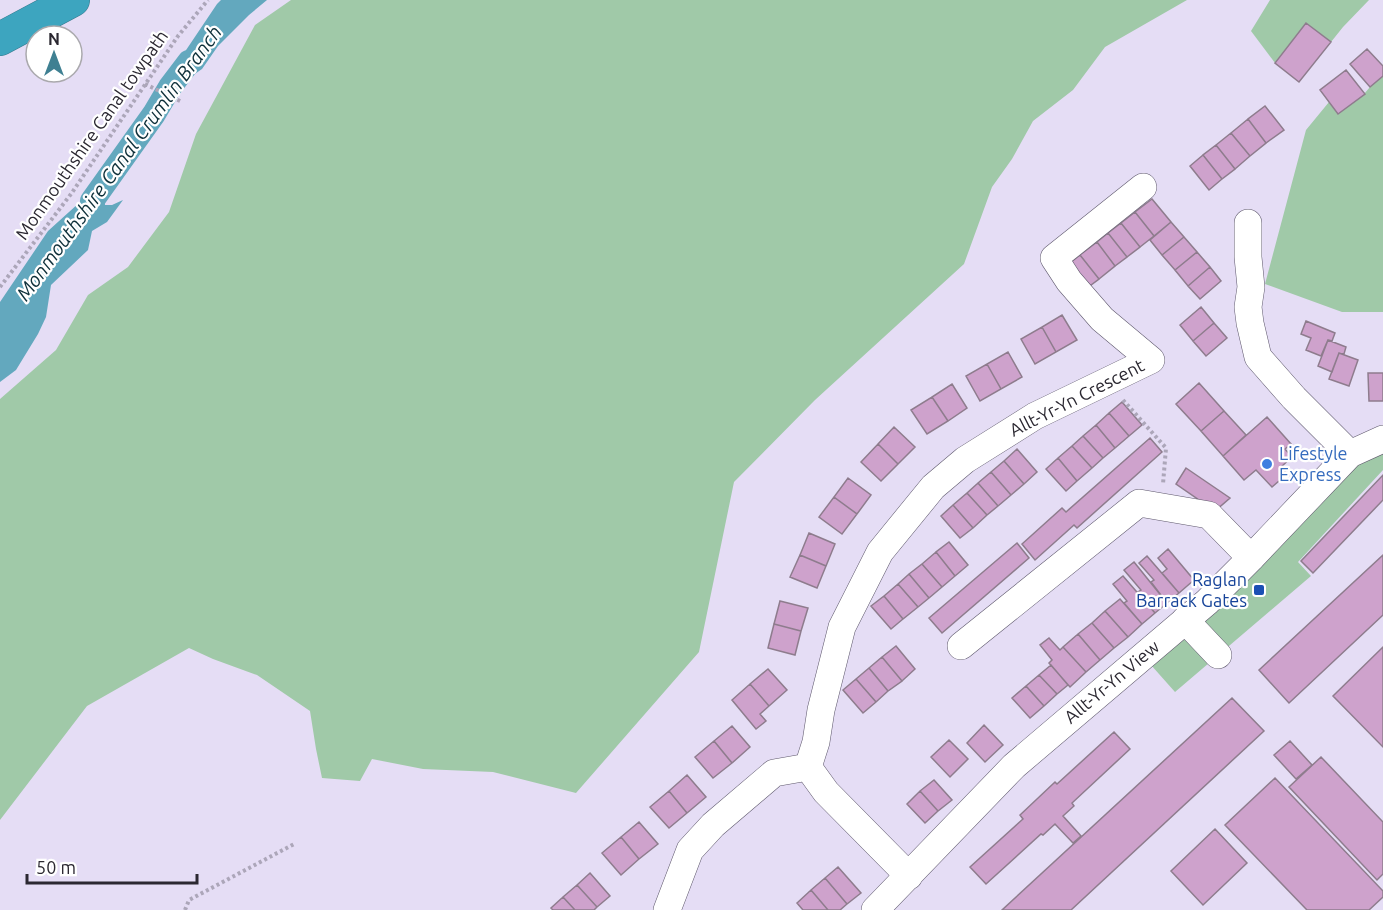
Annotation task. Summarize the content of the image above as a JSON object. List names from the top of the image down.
{
  "streets": {
    "street": ["Allt-Yr-Yn Crescent", "Allt-Yr-Yn View"],
    "path": ["Monmouthshire Canal towpath"]
  },
  "water": ["Monmouthshire Canal Crumlin Branch"],
  "places": {
    "other": ["Lifestyle Express"],
    "transit": ["Raglan Barrack Gates"]
  },
  "scale_bar": "50 m",
  "north": "top"
}
